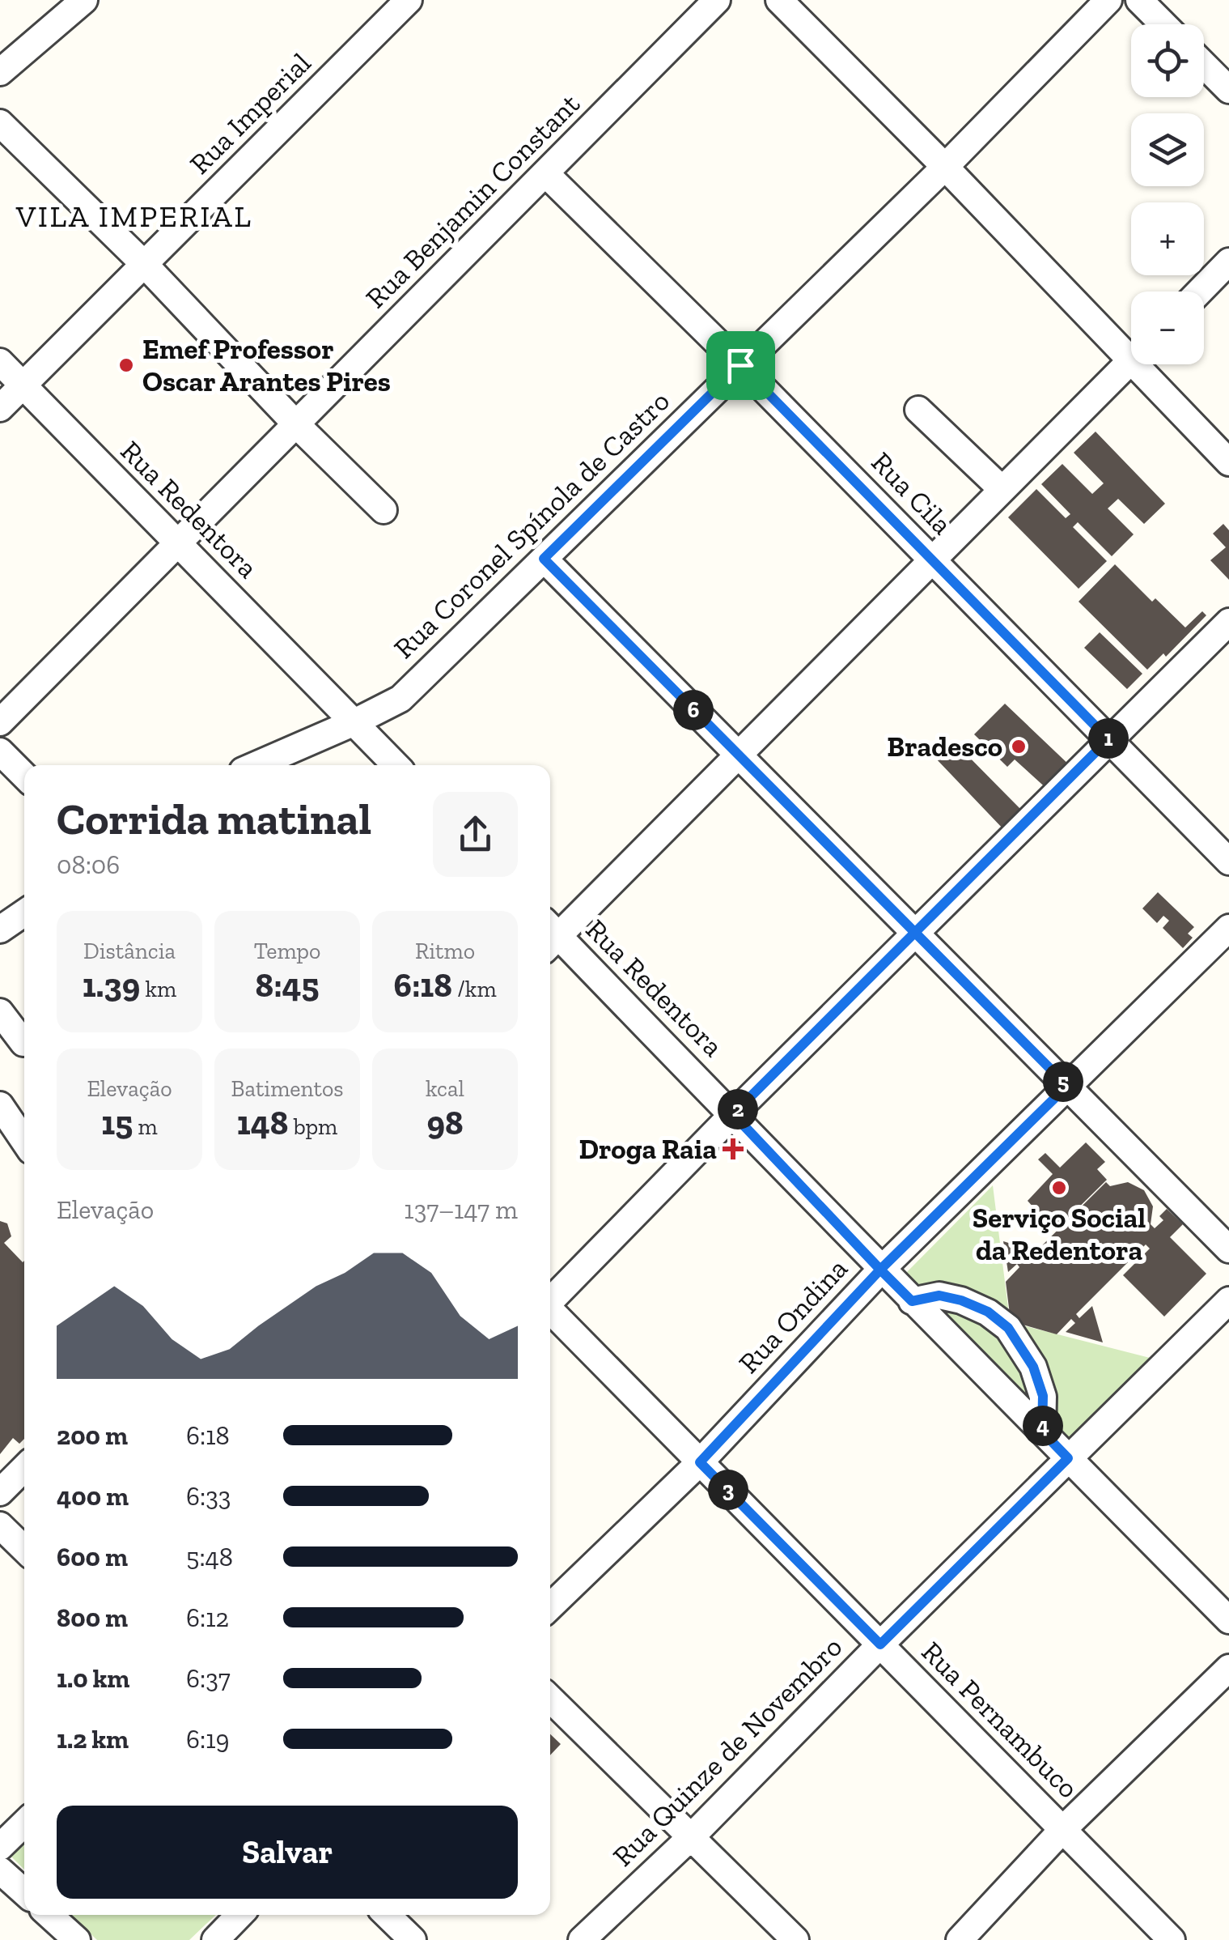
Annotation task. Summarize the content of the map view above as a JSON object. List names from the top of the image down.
{
  "streets": {
    "street": [
      "Rua Imperial",
      "Rua Benjamin Constant",
      "Rua Cila",
      "Rua Redentora",
      "Rua Coronel Spínola de Castro",
      "Rua Ondina",
      "Rua Pernambuco",
      "Rua Quinze de Novembro"
    ]
  },
  "crossings": [
    ["Rua Imperial", "Rua Redentora"],
    ["Rua Benjamin Constant", "Rua Cila"],
    ["Rua Benjamin Constant", "Rua Redentora"],
    ["Rua Cila", "Rua Coronel Spínola de Castro"],
    ["Rua Redentora", "Rua Coronel Spínola de Castro"],
    ["Rua Redentora", "Rua Ondina"],
    ["Rua Redentora", "Rua Quinze de Novembro"],
    ["Rua Ondina", "Rua Pernambuco"],
    ["Rua Pernambuco", "Rua Quinze de Novembro"]
  ],
  "districts": ["VILA IMPERIAL"],
  "places": {
    "other": ["Emef Professor Oscar Arantes Pires", "Bradesco", "Serviço Social da Redentora"],
    "health": ["Droga Raia"]
  },
  "page": {
    "map_buttons": ["+", "−"],
    "pins": [
      "6",
      "1",
      "5",
      "2",
      "4",
      "3"
    ],
    "heading": ["Corrida matinal", "08:06"],
    "stats": [
      ["Distância", "1.39 km"],
      ["Tempo", "8:45"],
      ["Ritmo", "6:18 /km"],
      ["Elevação", "15 m"],
      ["Batimentos", "148 bpm"],
      ["kcal", "98"]
    ],
    "chart": ["Elevação", "137–147 m"],
    "list": [
      {
        "name": "200 m",
        "note": "6:18"
      },
      {
        "name": "400 m",
        "note": "6:33"
      },
      {
        "name": "600 m",
        "note": "5:48"
      },
      {
        "name": "800 m",
        "note": "6:12"
      },
      {
        "name": "1.0 km",
        "note": "6:37"
      },
      {
        "name": "1.2 km",
        "note": "6:19"
      }
    ],
    "buttons": "Salvar"
  }
}
